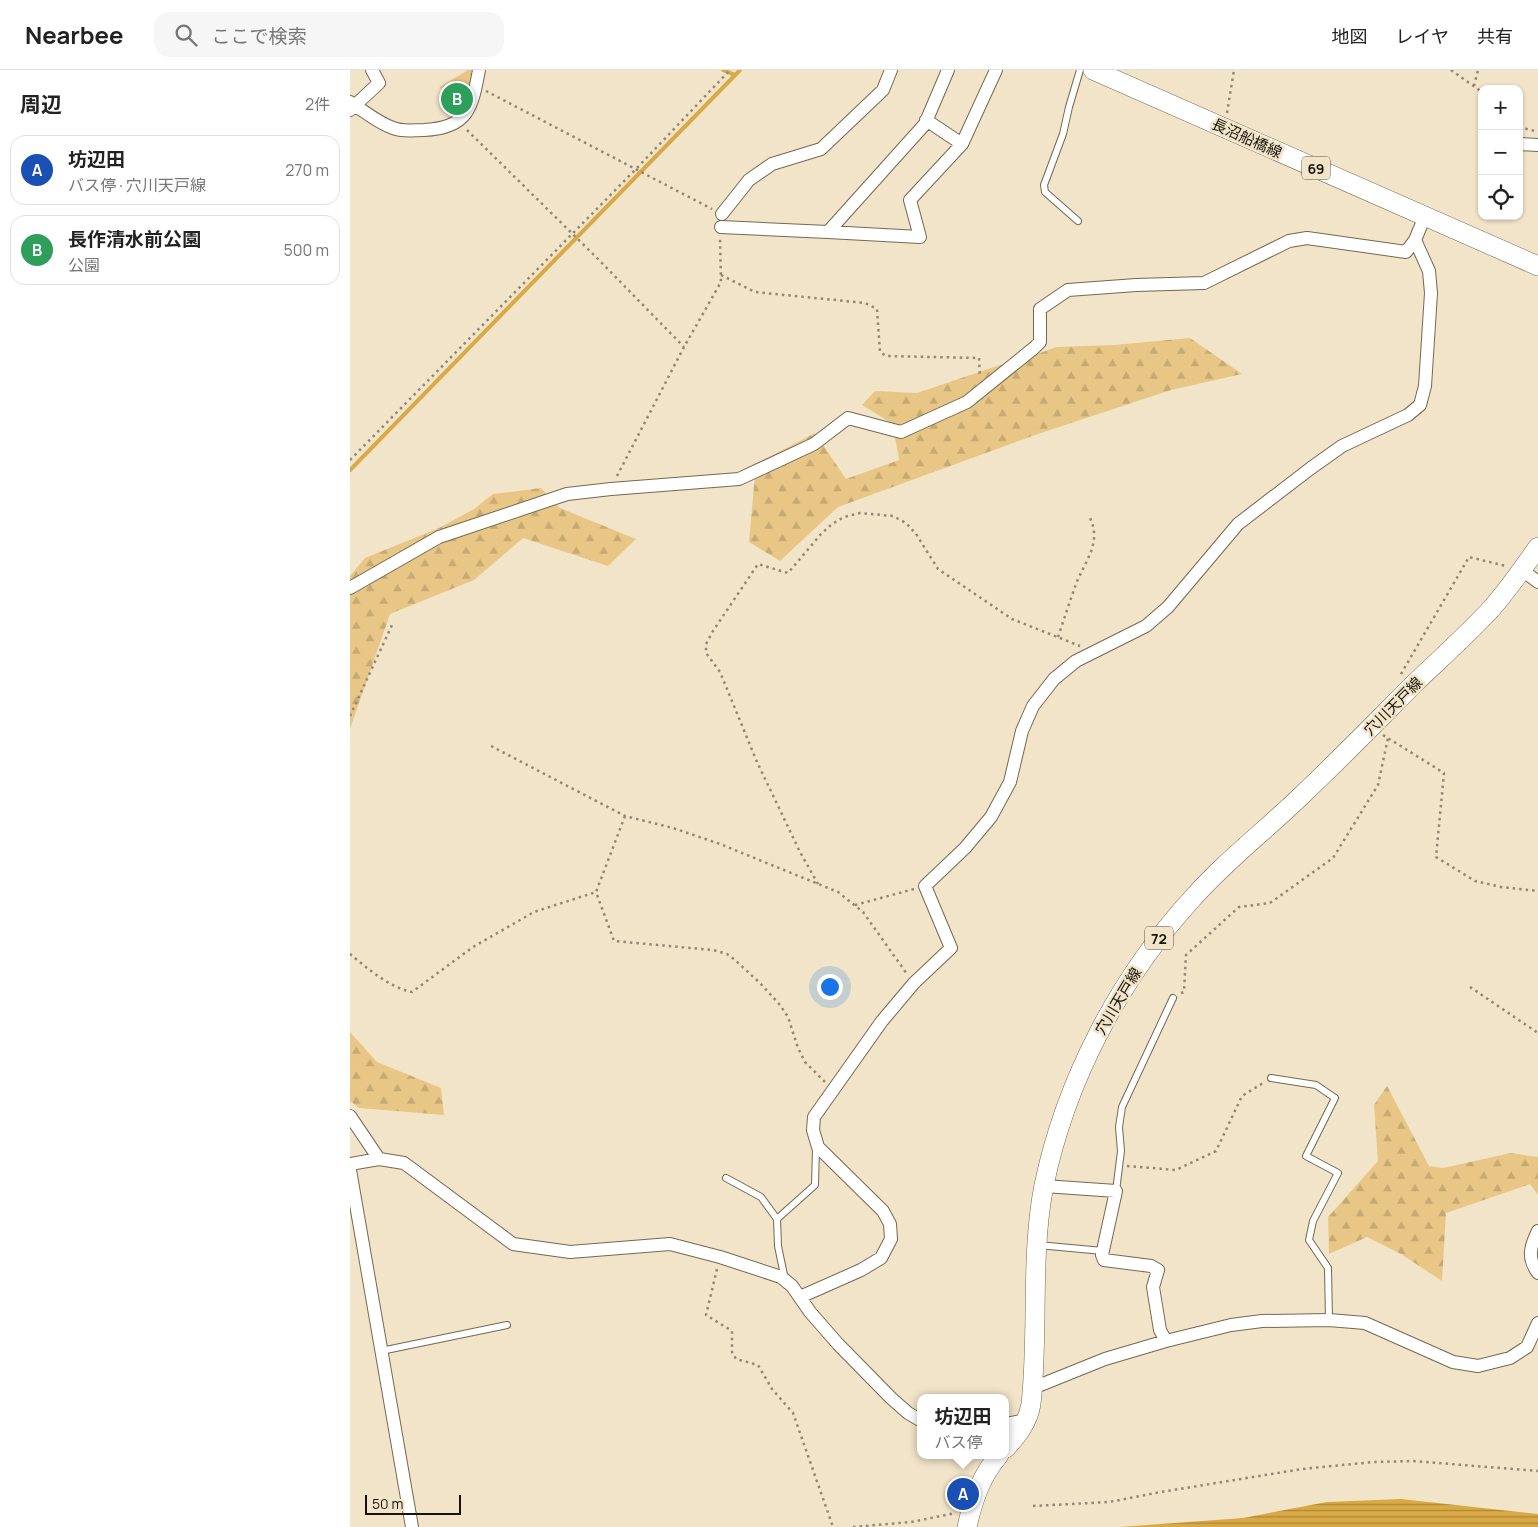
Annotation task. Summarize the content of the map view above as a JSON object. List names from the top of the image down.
{
  "streets": {
    "main road": [
      "長沼船橋線",
      "69",
      "穴川天戸線",
      "72"
    ]
  },
  "scale_bar": "50 m",
  "page": {
    "header": "Nearbee",
    "search": "ここで検索",
    "nav": ["地図", "レイヤ", "共有"],
    "heading": ["周辺", "2件"],
    "pins": ["B", "A"],
    "map_buttons": ["+", "−"],
    "list": [
      {
        "mark": "A",
        "name": "坊辺田",
        "note": "バス停 · 穴川天戸線",
        "value": "270 m"
      },
      {
        "mark": "B",
        "name": "長作清水前公園",
        "note": "公園",
        "value": "500 m"
      }
    ],
    "popup": ["坊辺田", "バス停"],
    "scale": "50 m"
  }
}
